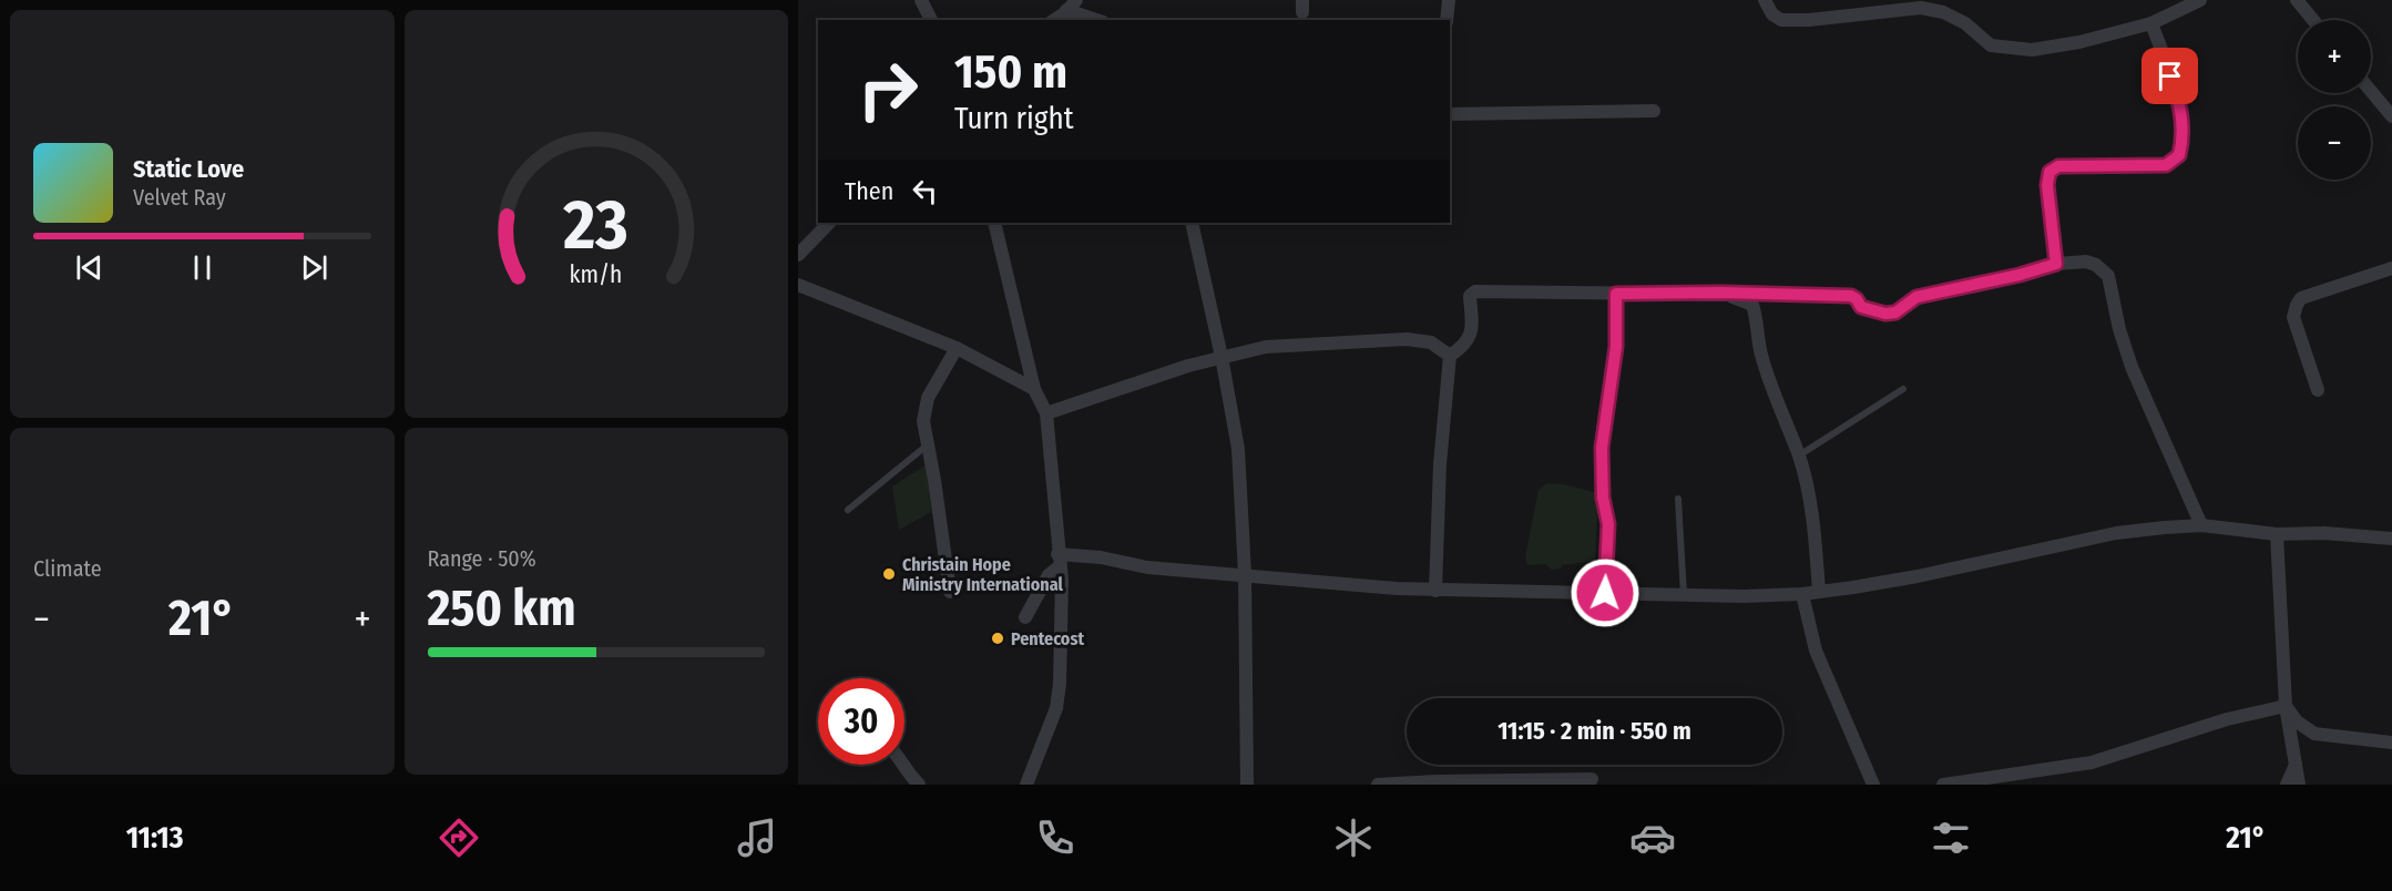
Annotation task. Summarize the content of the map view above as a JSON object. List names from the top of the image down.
{
  "places": ["Christain Hope Ministry International", "Pentecost"],
  "page": {
    "map_buttons": ["+", "−"],
    "turn": ["150 m", "Turn right"],
    "song": ["Static Love", "Velvet Ray"],
    "then": "Then",
    "tile": [
      "Climate",
      ["Range · 50%", "250 km"]
    ],
    "heat": ["−", "21°", "+"],
    "limit": "30",
    "trip": "11:15 · 2 min · 550 m",
    "tabs": ["11:13", "21°"],
    "gauge": ["23", "km/h"]
  }
}
